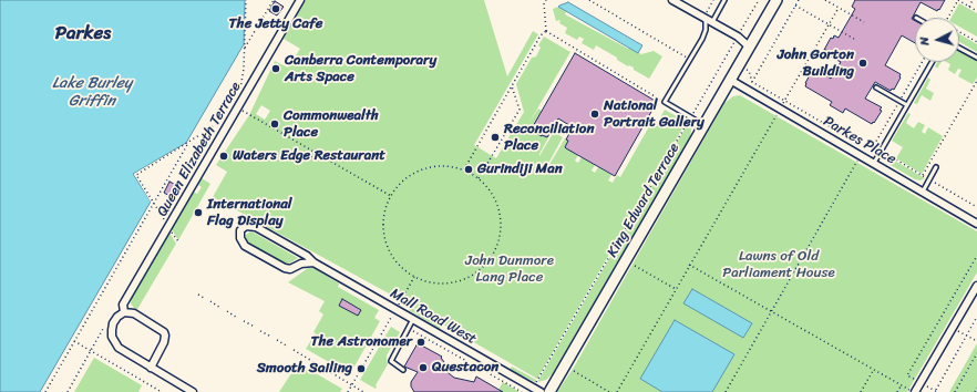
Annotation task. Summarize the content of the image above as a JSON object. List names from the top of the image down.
{
  "streets": {
    "main road": ["King Edward Terrace"],
    "street": ["Parkes Place", "Queen Elizabeth Terrace", "Mall Road West"]
  },
  "crossings": [
    ["Parkes Place", "King Edward Terrace"]
  ],
  "districts": ["Parkes"],
  "water": ["Lake Burley Griffin"],
  "parks": ["Lawns of Old Parliament House", "John Dunmore Lang Place"],
  "places": [
    "The Jetty Cafe",
    "John Gorton Building",
    "Canberra Contemporary Arts Space",
    "National Portrait Gallery",
    "Commonwealth Place",
    "Reconciliation Place",
    "Waters Edge Restaurant",
    "Gurindiji Man",
    "International Flag Display",
    "The Astronomer",
    "Questacon",
    "Smooth Sailing"
  ],
  "north": "left"
}
